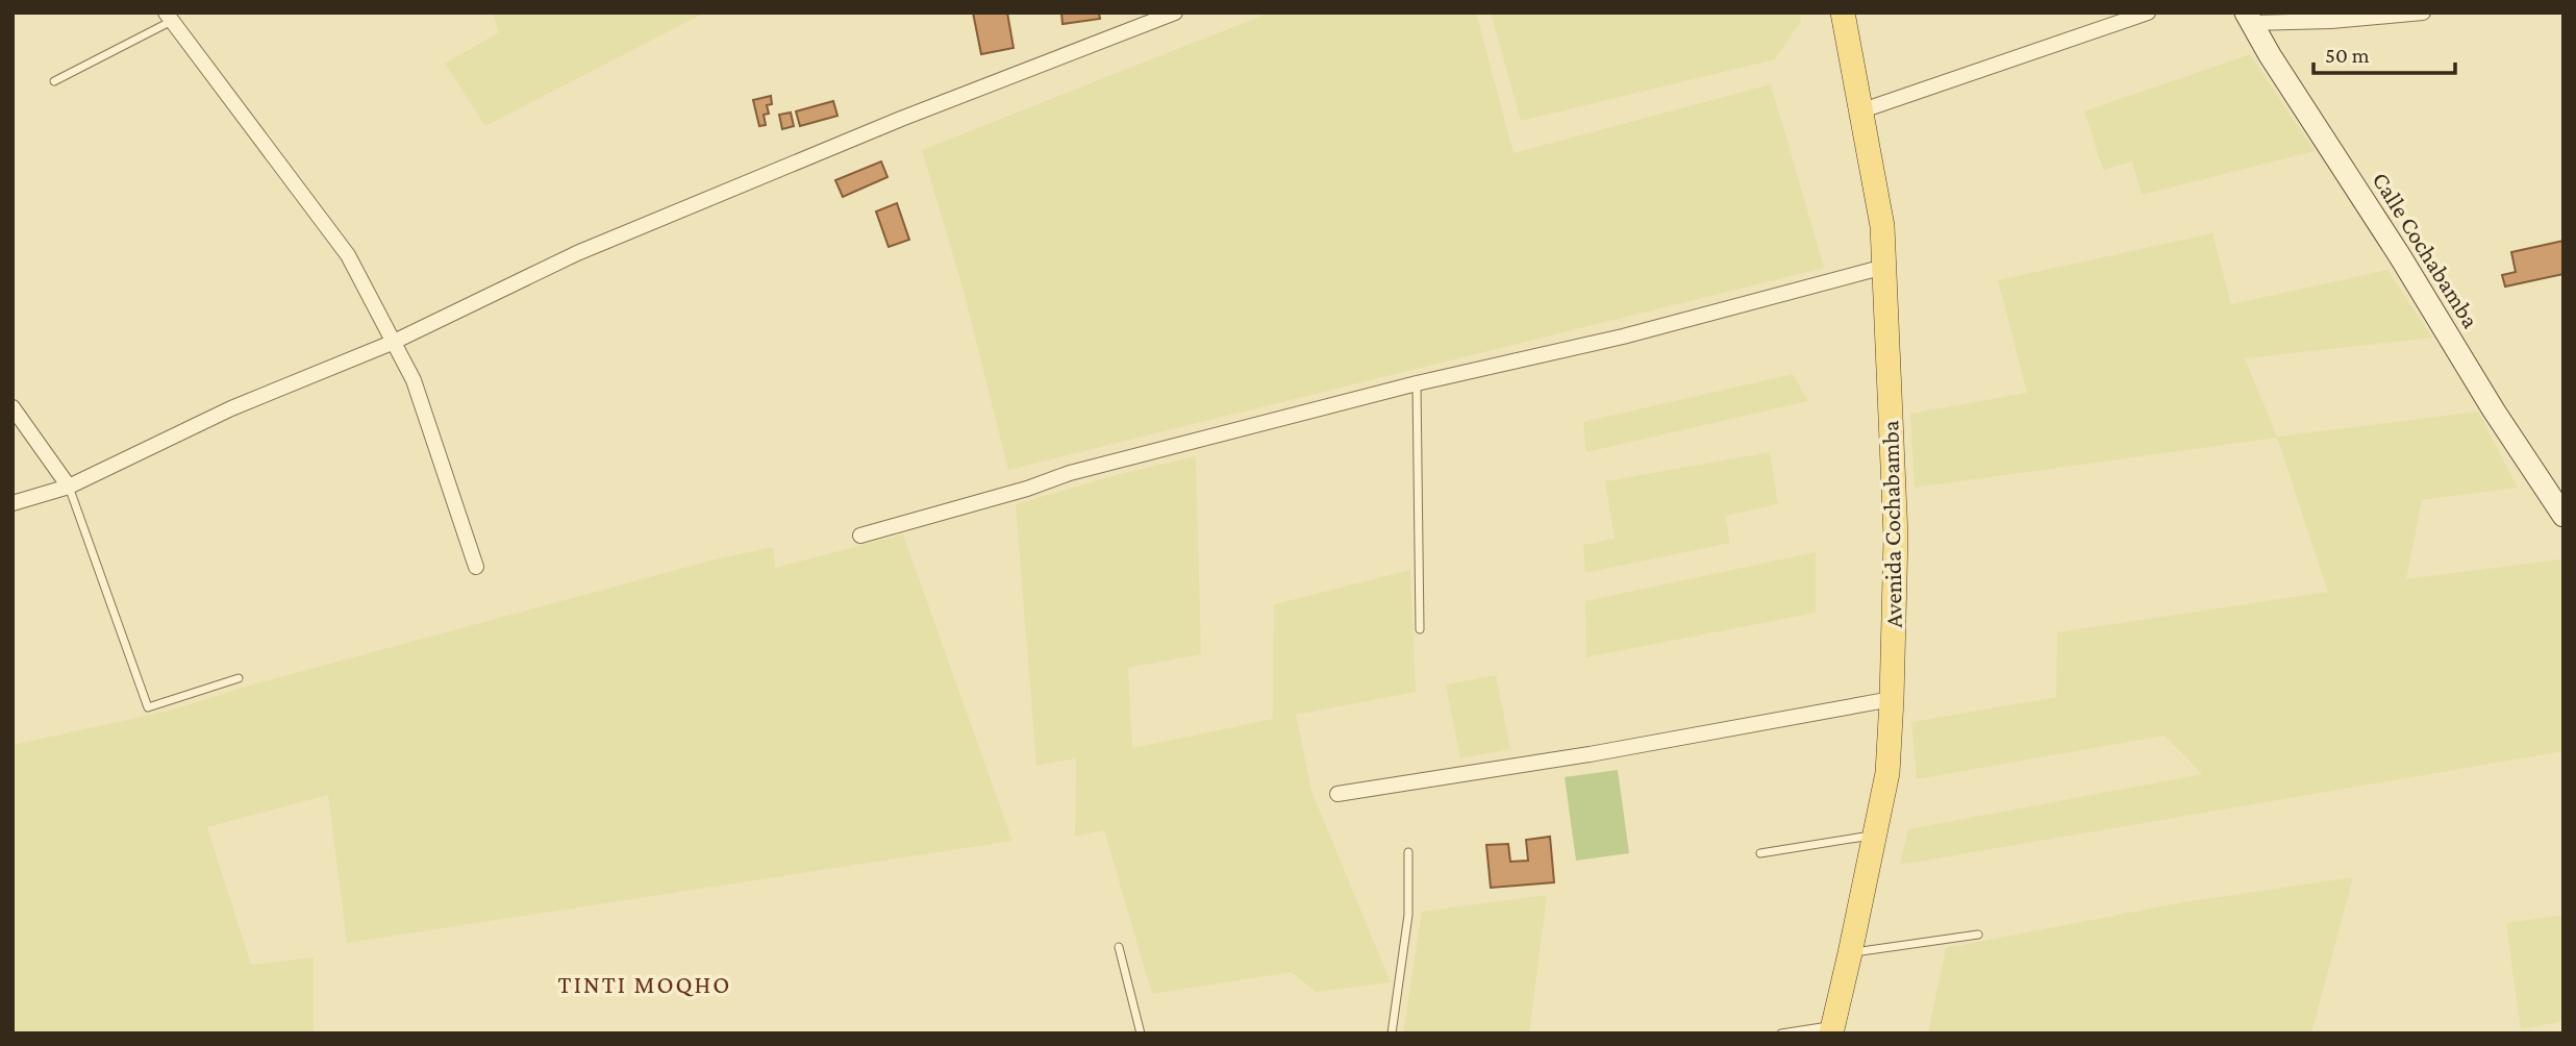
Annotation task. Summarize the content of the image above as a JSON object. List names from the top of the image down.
{
  "streets": {
    "main road": ["Avenida Cochabamba"],
    "street": ["Calle Cochabamba"]
  },
  "districts": ["TINTI MOQHO"],
  "scale_bar": "50 m"
}
